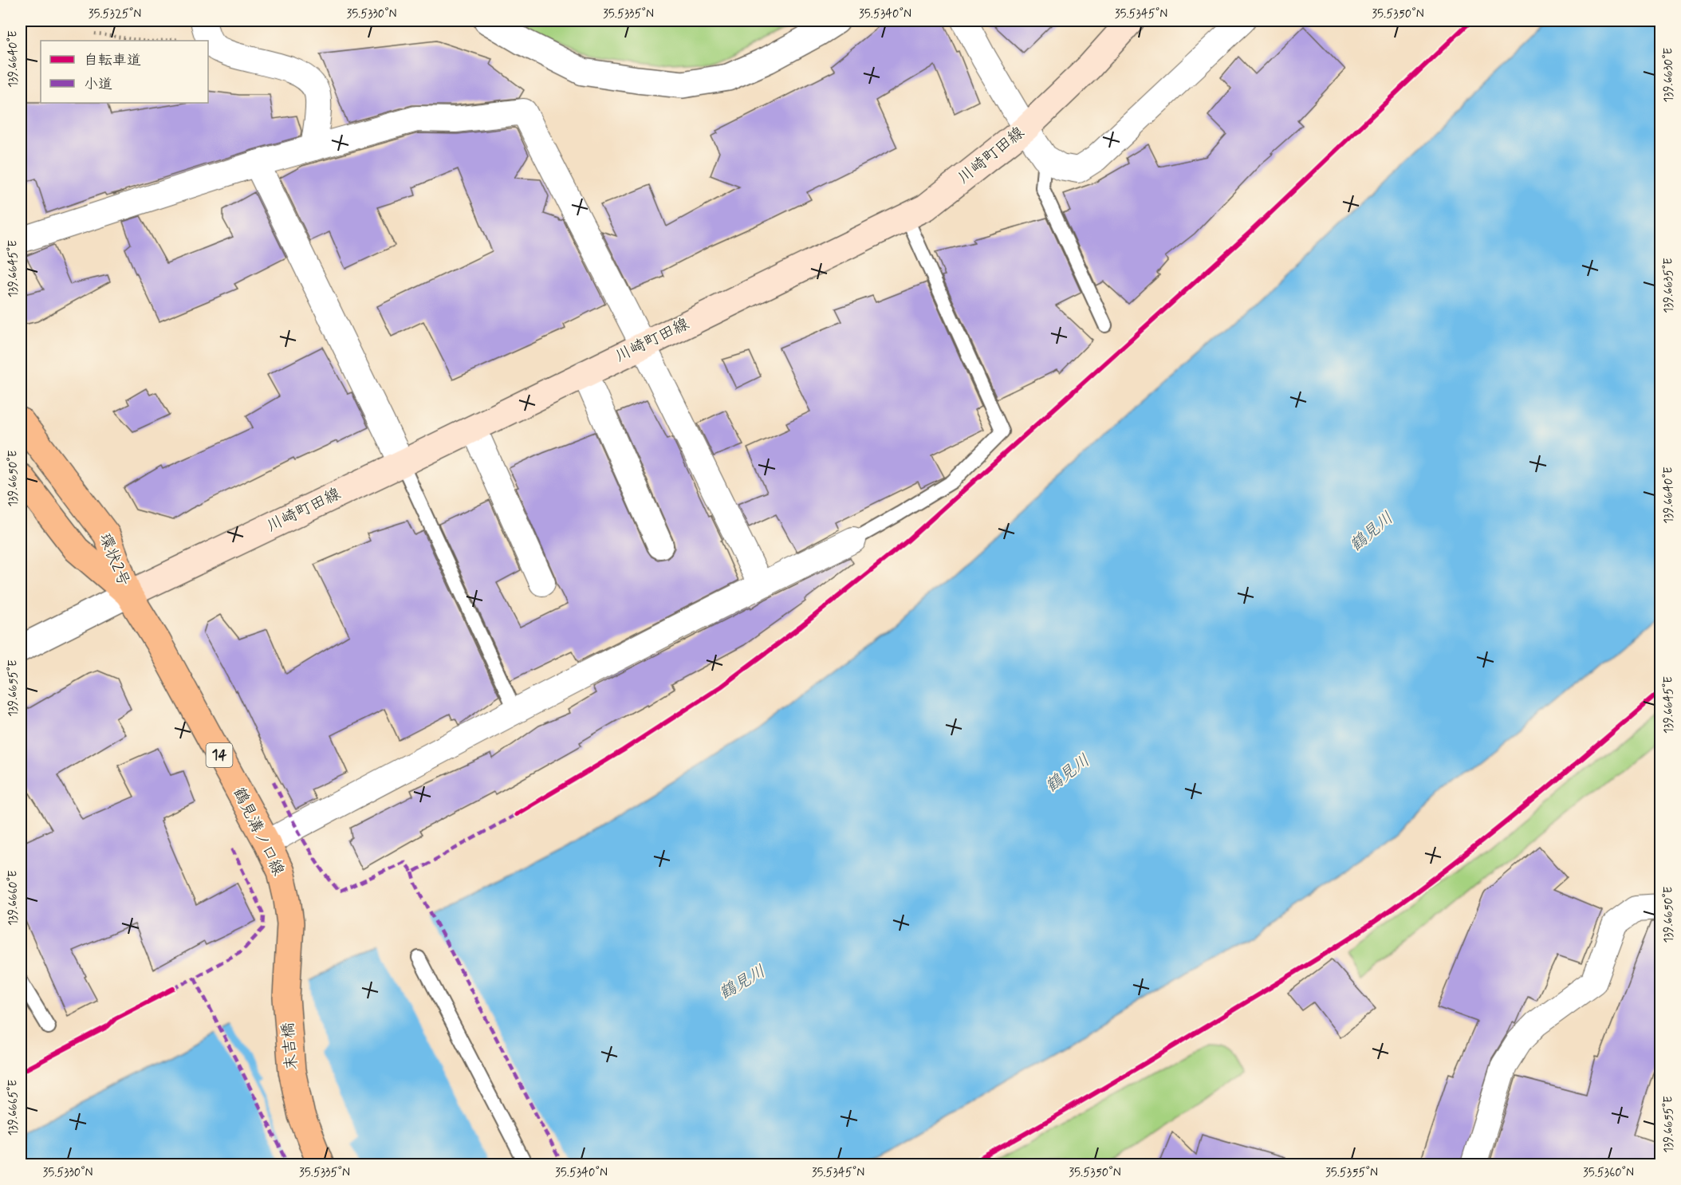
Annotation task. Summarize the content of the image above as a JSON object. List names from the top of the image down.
{
  "streets": {
    "main road": [
      "川崎町田線",
      "環状2号",
      "14",
      "鶴見溝ノ口線",
      "末吉橋"
    ]
  },
  "crossings": [
    ["川崎町田線", "環状2号"],
    ["川崎町田線", "鶴見溝ノ口線"],
    ["環状2号", "鶴見溝ノ口線"],
    ["鶴見溝ノ口線", "末吉橋"]
  ],
  "water": ["鶴見川"],
  "legend": ["自転車道", "小道"],
  "coordinates": [
    "35.5325°N",
    "35.5330°N",
    "35.5335°N",
    "35.5340°N",
    "35.5345°N",
    "35.5350°N",
    "139.6640°E",
    "139.6630°E",
    "139.6645°E",
    "139.6635°E",
    "139.6650°E",
    "139.6655°E",
    "139.6660°E",
    "139.6665°E",
    "35.5355°N",
    "35.5360°N"
  ]
}
